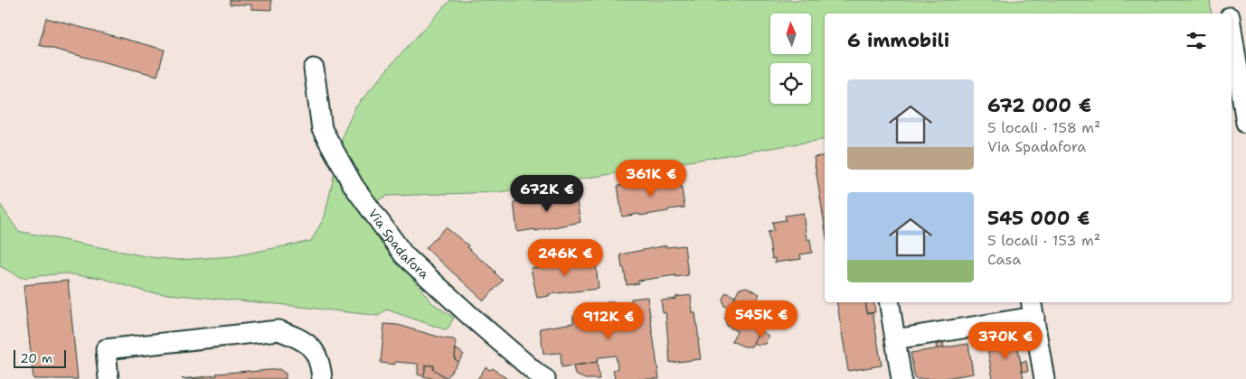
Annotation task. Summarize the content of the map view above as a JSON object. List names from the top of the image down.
{
  "streets": {
    "street": ["Via Spadafora"]
  },
  "scale_bar": "20 m",
  "north": "top",
  "page": {
    "heading": "6 immobili",
    "list": [
      {
        "name": "672 000 €",
        "note": "5 locali · 158 m² · Via Spadafora"
      },
      {
        "name": "545 000 €",
        "note": "5 locali · 153 m² · Casa"
      }
    ],
    "price": [
      "361K €",
      "672K €",
      "246K €",
      "545K €",
      "912K €",
      "370K €"
    ],
    "scale": "20 m"
  }
}
